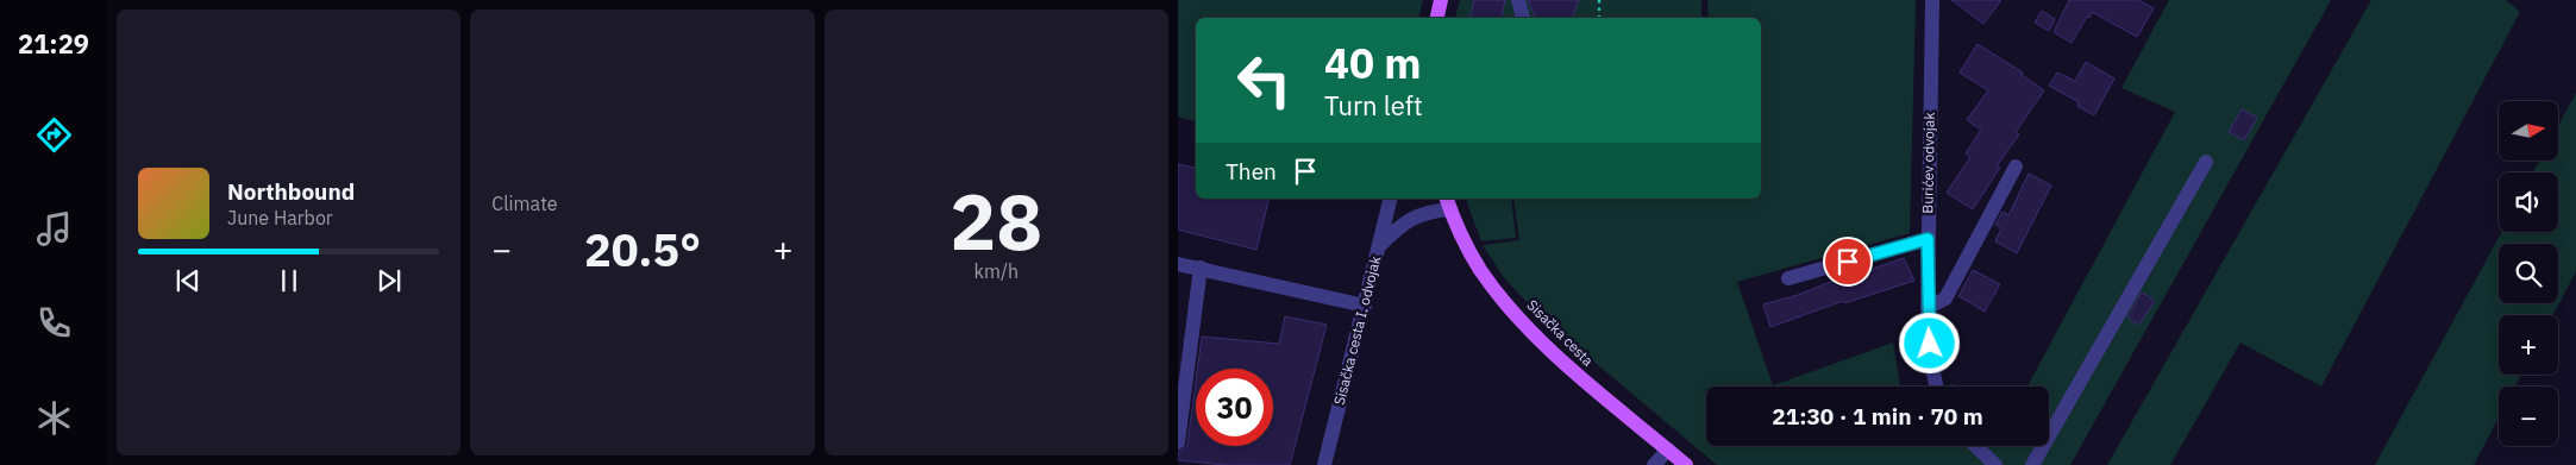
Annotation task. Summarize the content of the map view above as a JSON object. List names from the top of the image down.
{
  "streets": {
    "main road": ["Sisačka cesta"],
    "street": ["Burićev odvojak", "Sisačka cesta I. odvojak"]
  },
  "north": "right",
  "page": {
    "tabs": "21:29",
    "tile": [
      "Climate",
      ["28", "km/h"]
    ],
    "turn": ["40 m", "Turn left"],
    "map_buttons": ["+", "−"],
    "then": "Then",
    "song": ["Northbound", "June Harbor"],
    "heat": ["−", "20.5°", "+"],
    "limit": "30",
    "trip": "21:30 · 1 min · 70 m"
  }
}
